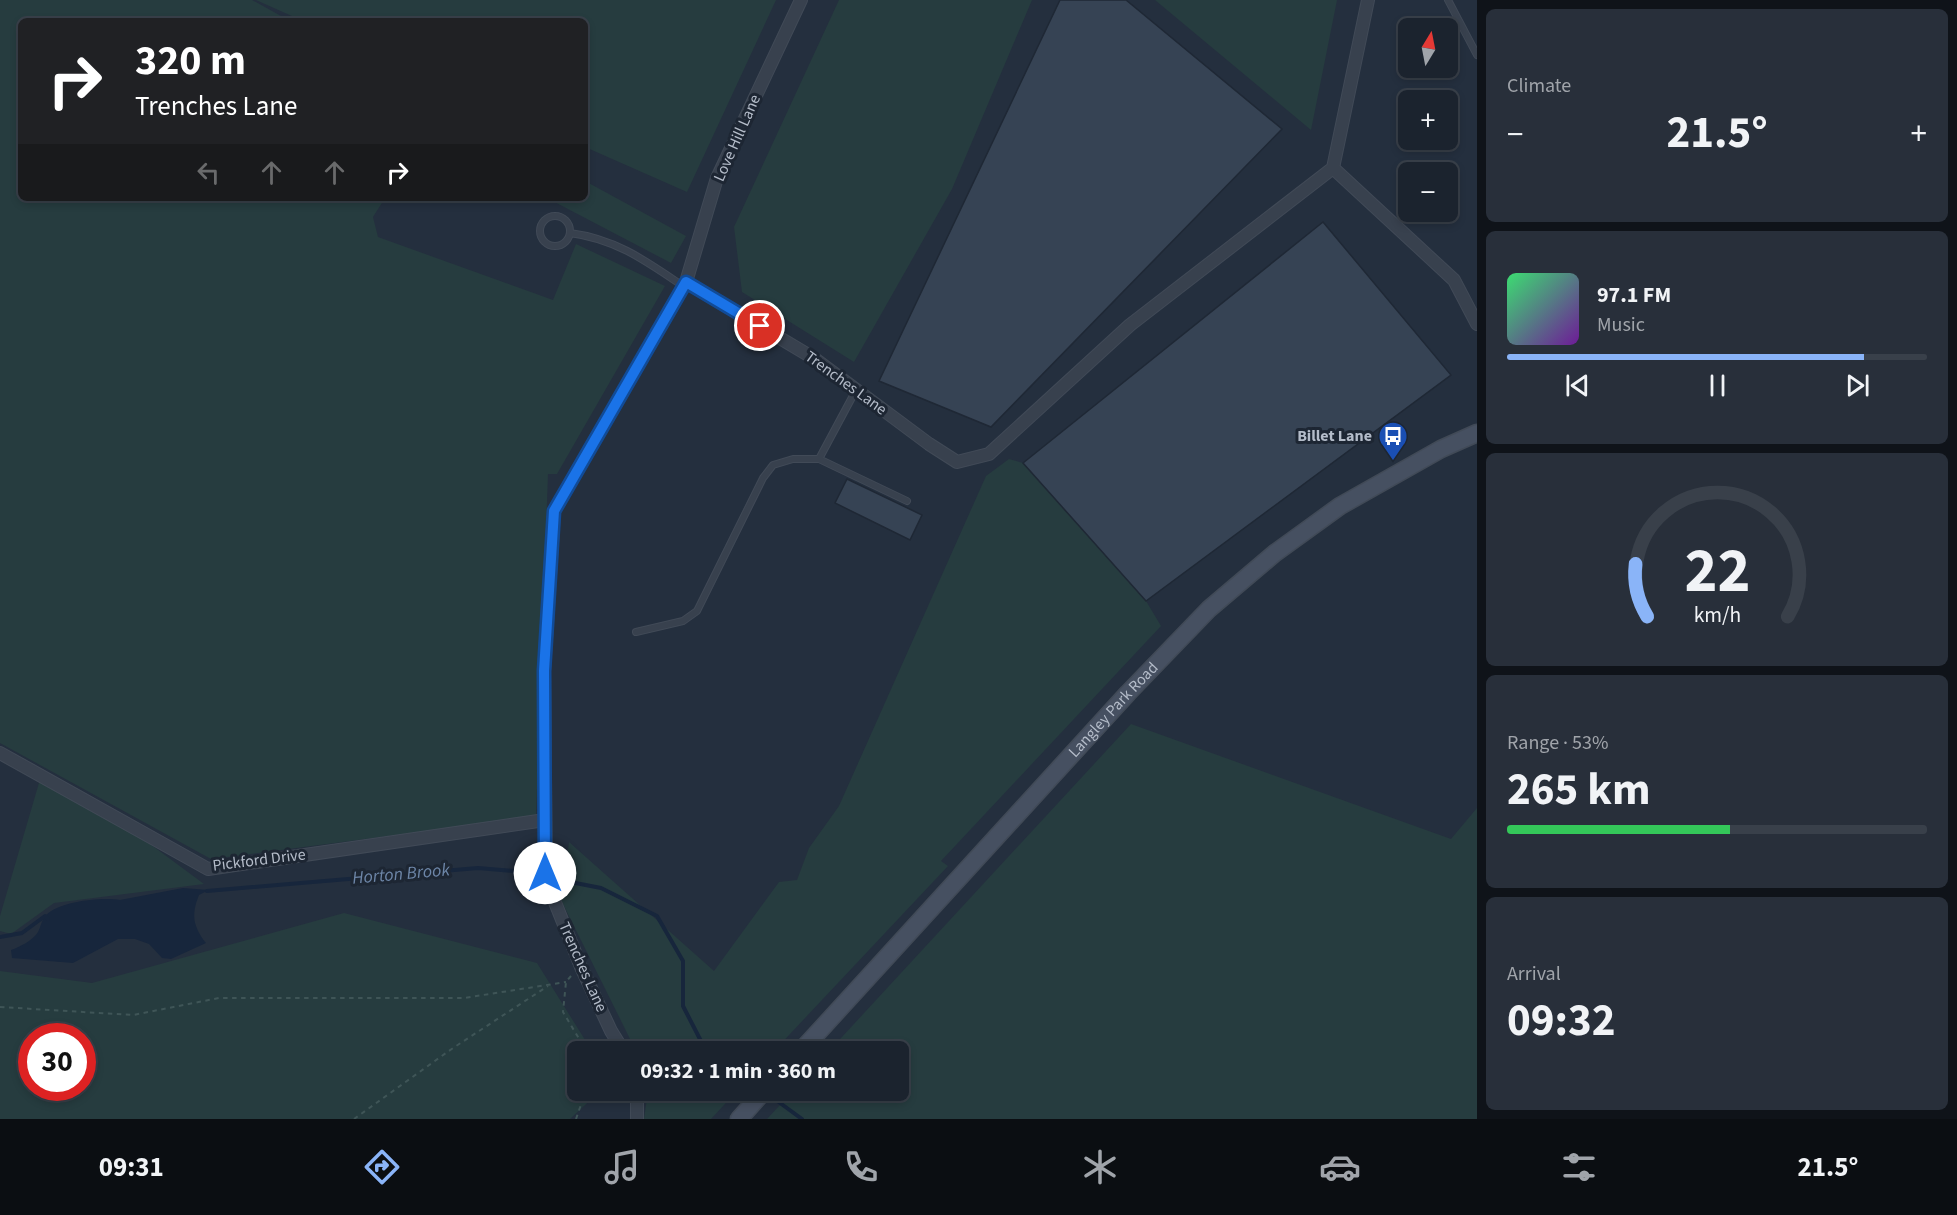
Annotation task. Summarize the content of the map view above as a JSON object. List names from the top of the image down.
{
  "streets": {
    "main road": ["Langley Park Road"],
    "street": ["Love Hill Lane", "Trenches Lane", "Pickford Drive"]
  },
  "crossings": [
    ["Love Hill Lane", "Trenches Lane"],
    ["Trenches Lane", "Pickford Drive"]
  ],
  "water": ["Horton Brook"],
  "places": {
    "bus stop": ["Billet Lane"]
  },
  "north": "top",
  "page": {
    "tile": [
      "Climate",
      ["Range · 53%", "265 km"],
      ["Arrival", "09:32"]
    ],
    "map_buttons": ["+", "−"],
    "turn": ["320 m", "Trenches Lane"],
    "heat": ["−", "21.5°", "+"],
    "song": ["97.1 FM", "Music"],
    "limit": "30",
    "trip": "09:32 · 1 min · 360 m",
    "tabs": ["09:31", "21.5°"],
    "gauge": ["22", "km/h"]
  }
}
